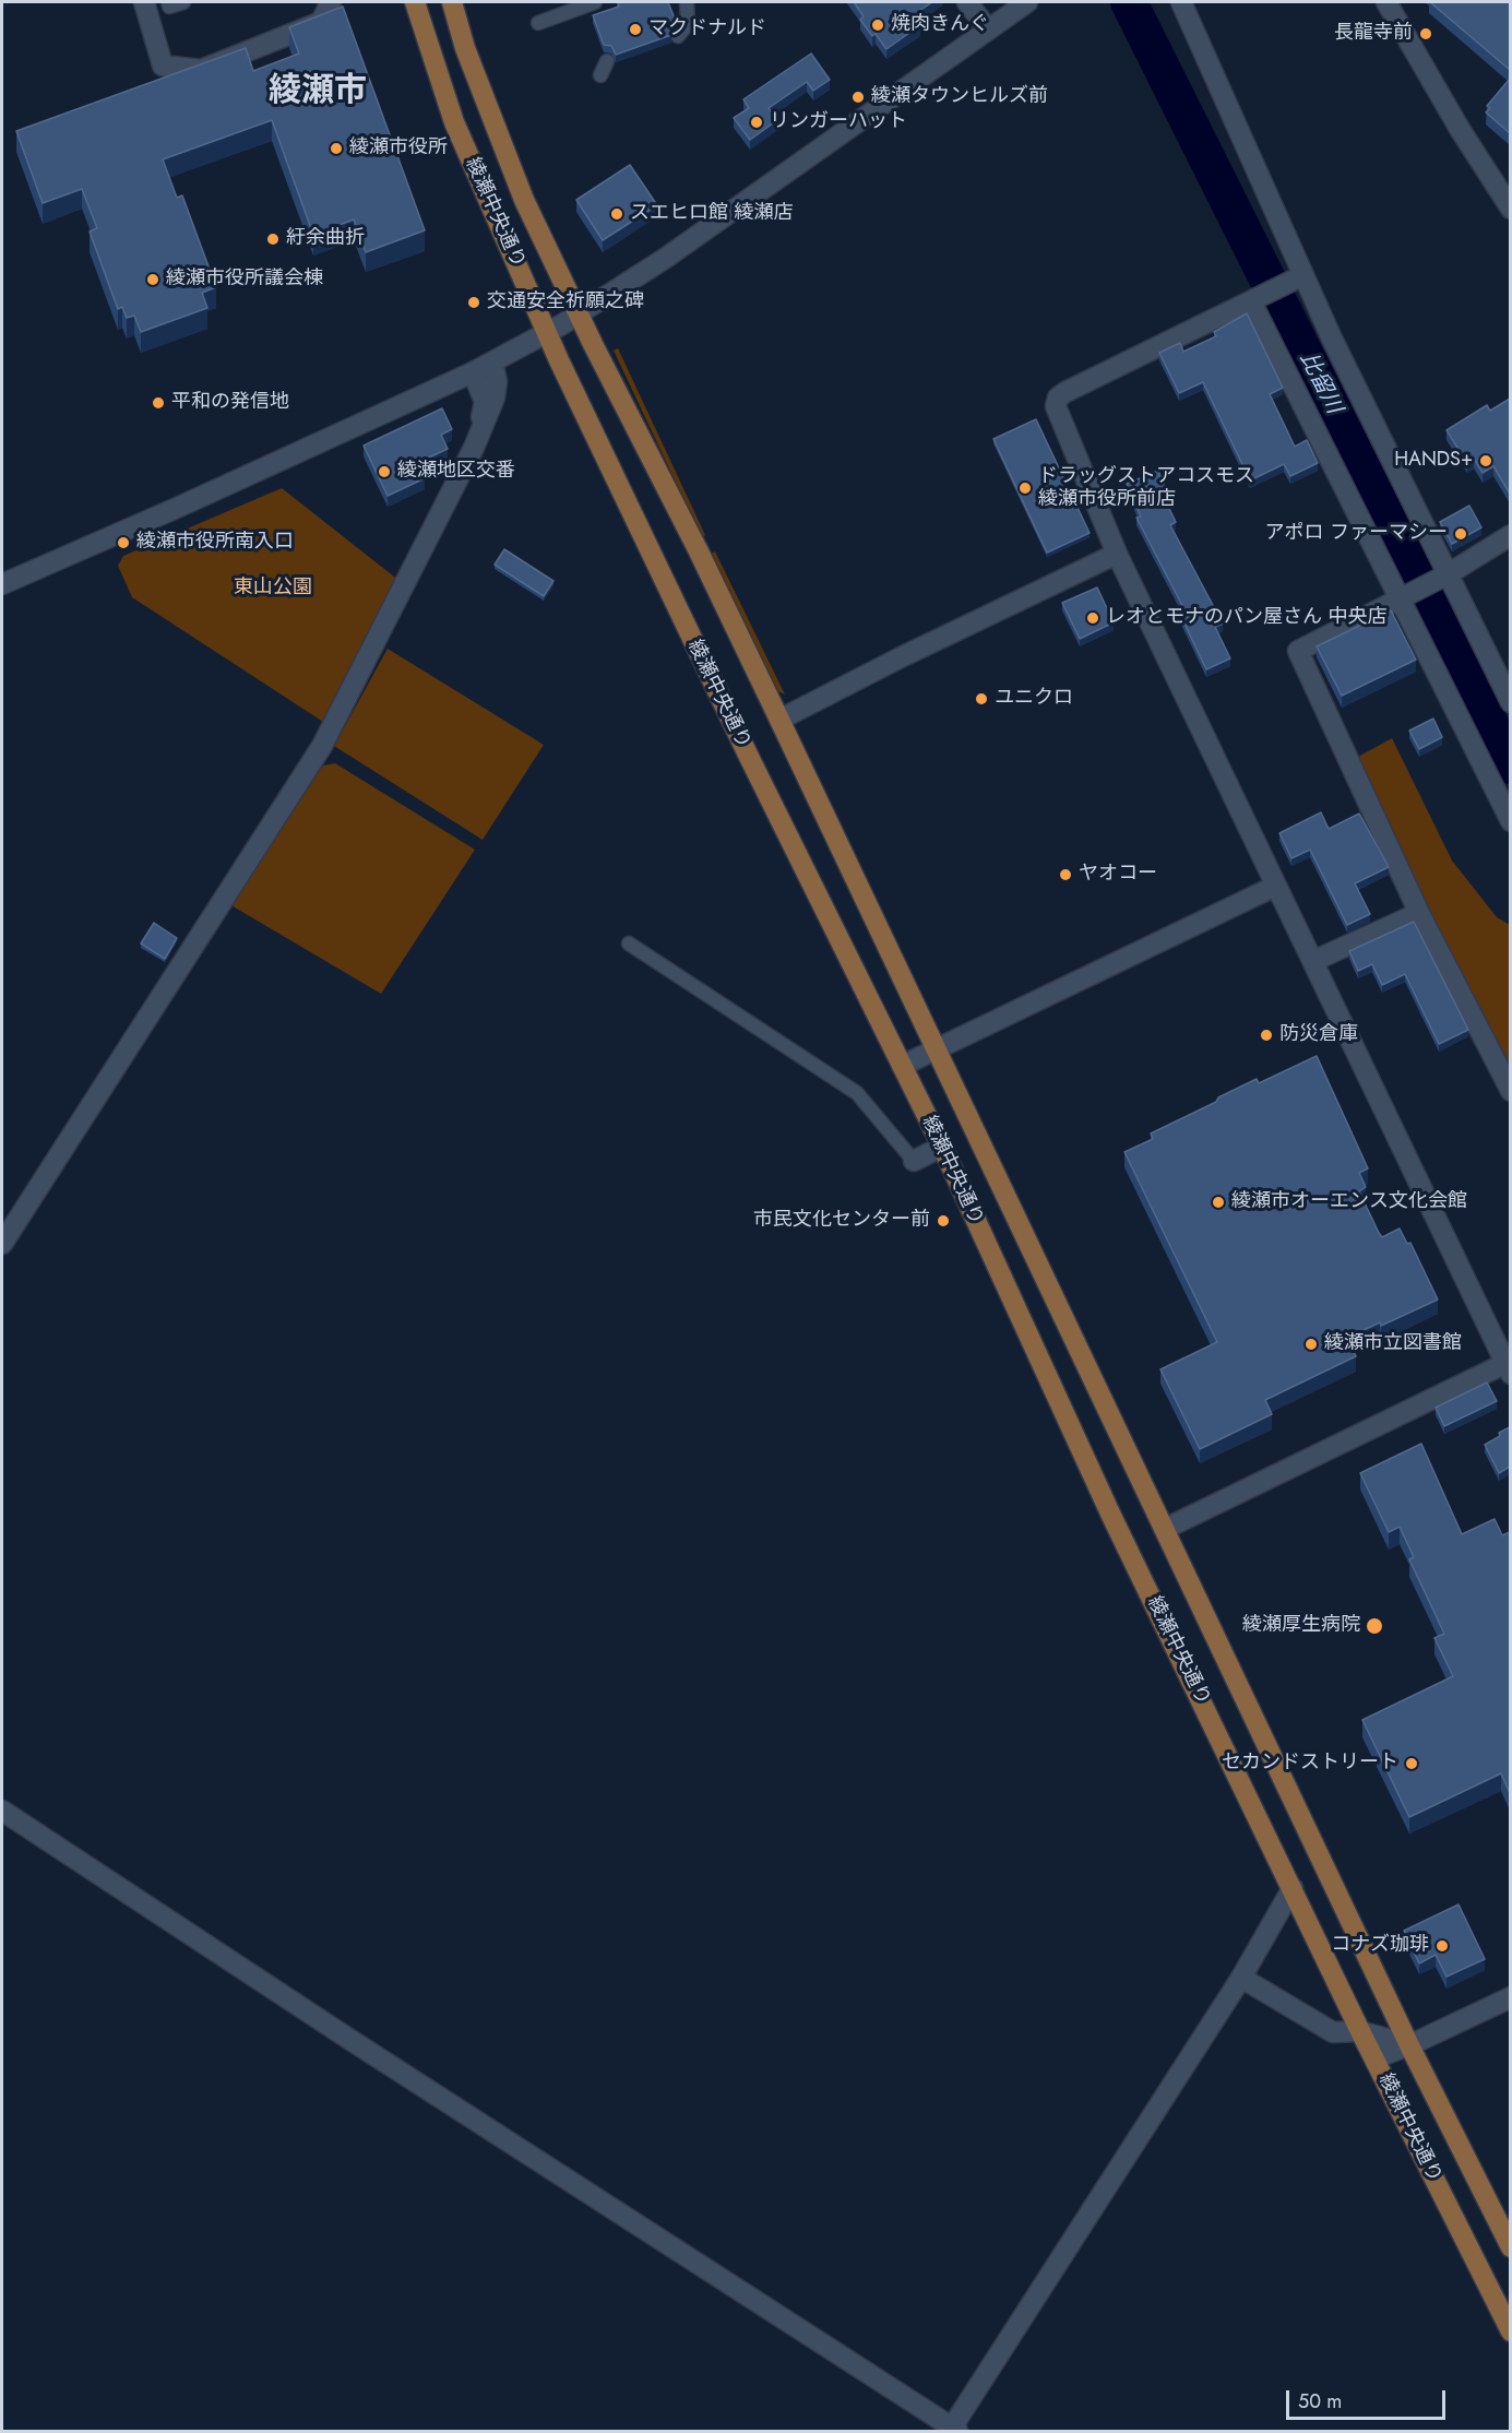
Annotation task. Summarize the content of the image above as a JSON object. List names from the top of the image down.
{
  "streets": {
    "main road": ["綾瀬中央通り"]
  },
  "districts": ["綾瀬市"],
  "water": ["比留川"],
  "parks": ["東山公園"],
  "places": [
    "焼肉きんぐ",
    "マクドナルド",
    "長龍寺前",
    "綾瀬タウンヒルズ前",
    "リンガーハット",
    "綾瀬市役所",
    "スエヒロ館 綾瀬店",
    "紆余曲折",
    "綾瀬市役所議会棟",
    "交通安全祈願之碑",
    "平和の発信地",
    "HANDS+",
    "綾瀬地区交番",
    "ドラッグストアコスモス 綾瀬市役所前店",
    "アポロ ファーマシー",
    "綾瀬市役所南入口",
    "レオとモナのパン屋さん 中央店",
    "ユニクロ",
    "ヤオコー",
    "防災倉庫",
    "綾瀬市オーエンス文化会館",
    "市民文化センター前",
    "綾瀬市立図書館",
    "綾瀬厚生病院",
    "セカンドストリート",
    "コナズ珈琲"
  ],
  "scale_bar": "50 m"
}
